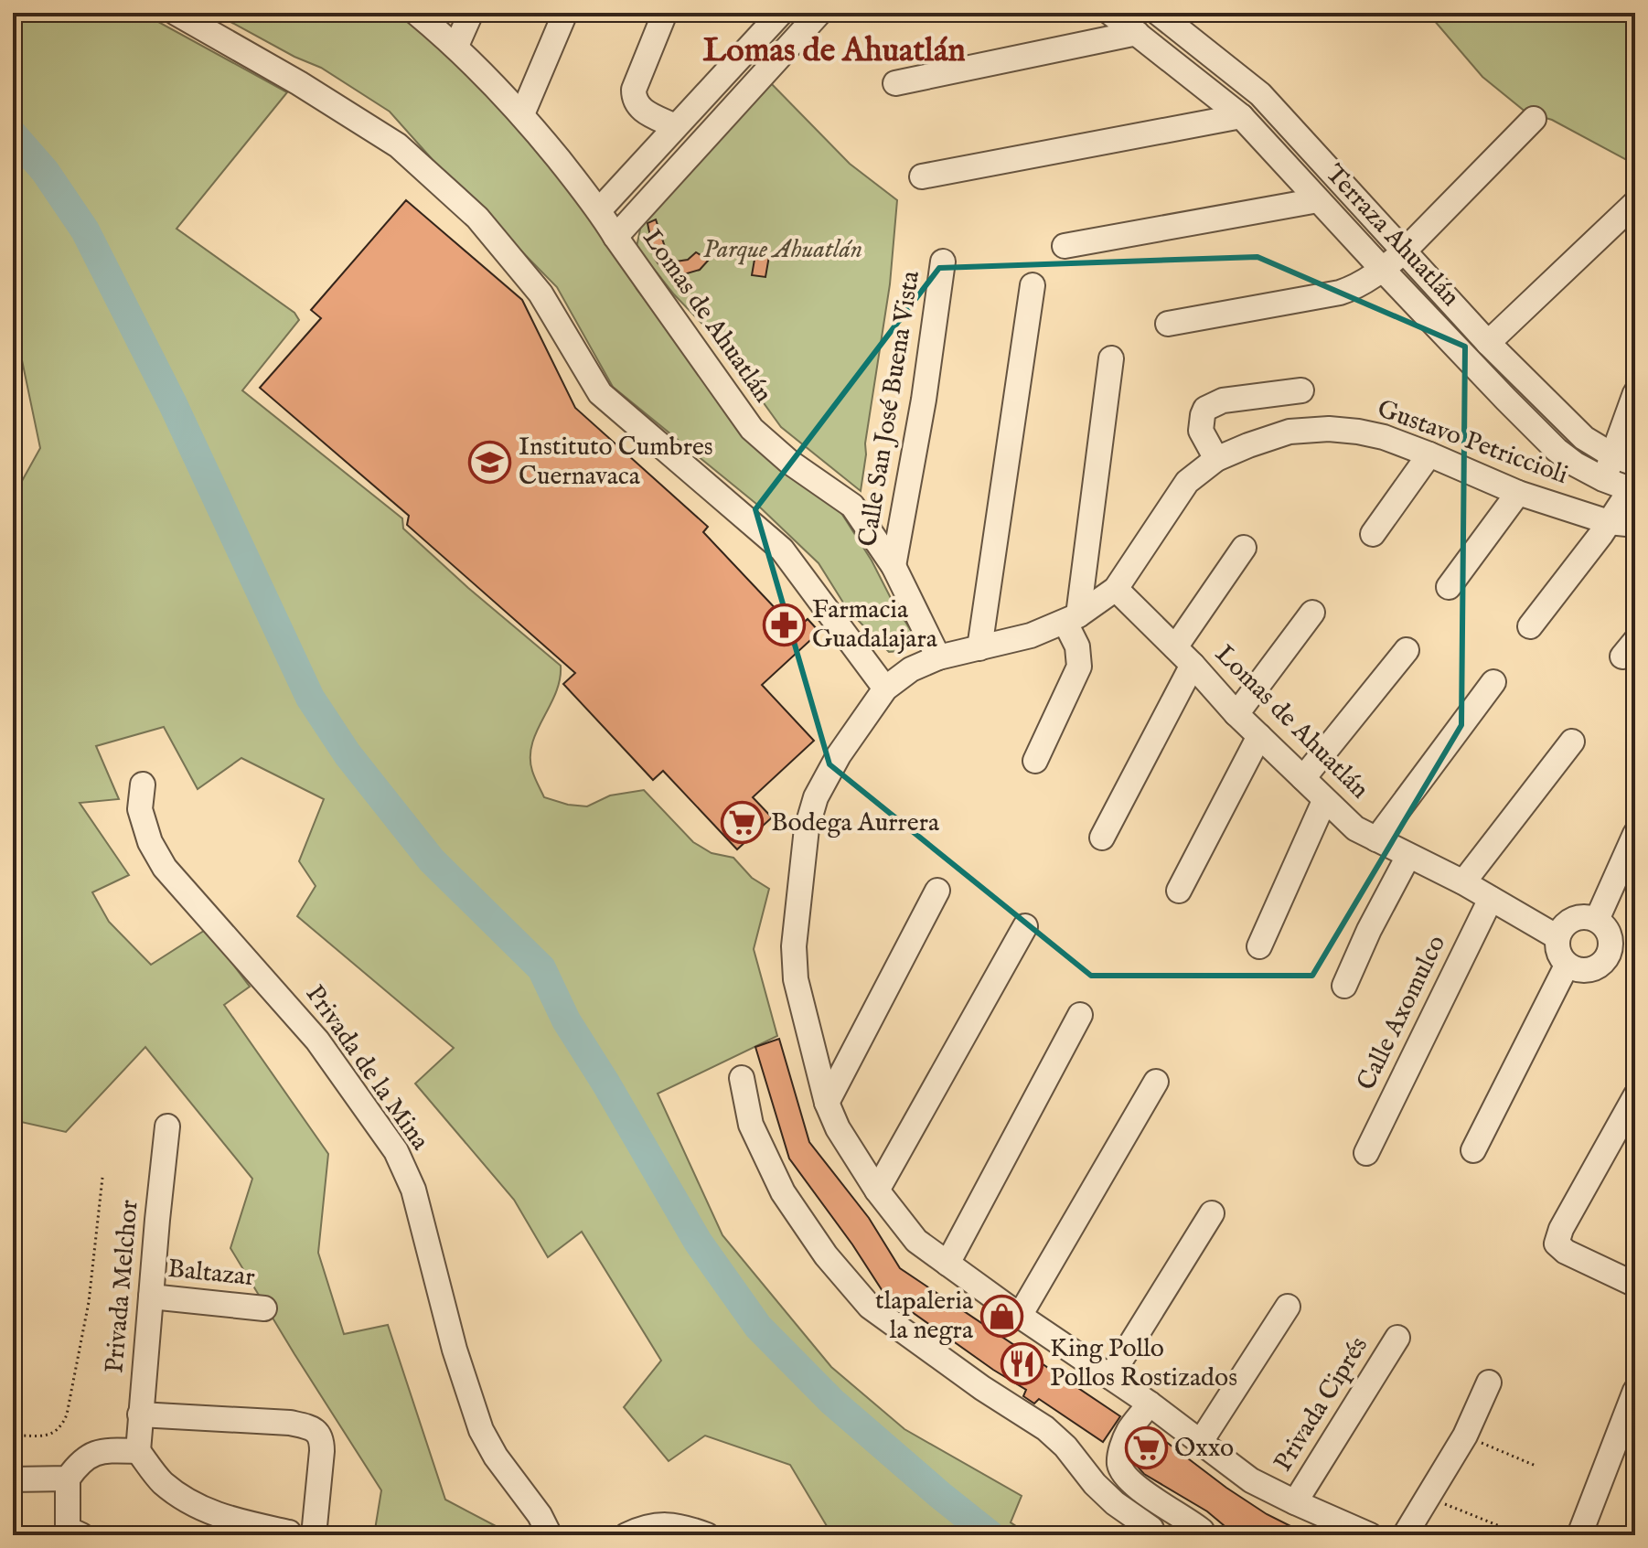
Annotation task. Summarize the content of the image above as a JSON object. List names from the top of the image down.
{
  "streets": {
    "street": [
      "Terraza Ahuatlán",
      "Lomas de Ahuatlán",
      "Calle San José Buena Vista",
      "Gustavo Petriccioli",
      "Calle Axomulco",
      "Privada de la Mina",
      "Baltazar",
      "Privada Melchor",
      "Privada Ciprés"
    ]
  },
  "crossings": [
    ["Lomas de Ahuatlán", "Calle San José Buena Vista"],
    ["Lomas de Ahuatlán", "Gustavo Petriccioli"],
    ["Lomas de Ahuatlán", "Calle Axomulco"],
    ["Gustavo Petriccioli", "Privada Ciprés"],
    ["Baltazar", "Privada Melchor"]
  ],
  "districts": ["Lomas de Ahuatlán"],
  "parks": ["Parque Ahuatlán"],
  "places": {
    "school or university": ["Instituto Cumbres Cuernavaca"],
    "pharmacy": ["Farmacia Guadalajara"],
    "supermarket": ["Bodega Aurrera", "Oxxo"],
    "shop": ["tlapaleria la negra"],
    "restaurant": ["King Pollo Pollos Rostizados"]
  }
}
